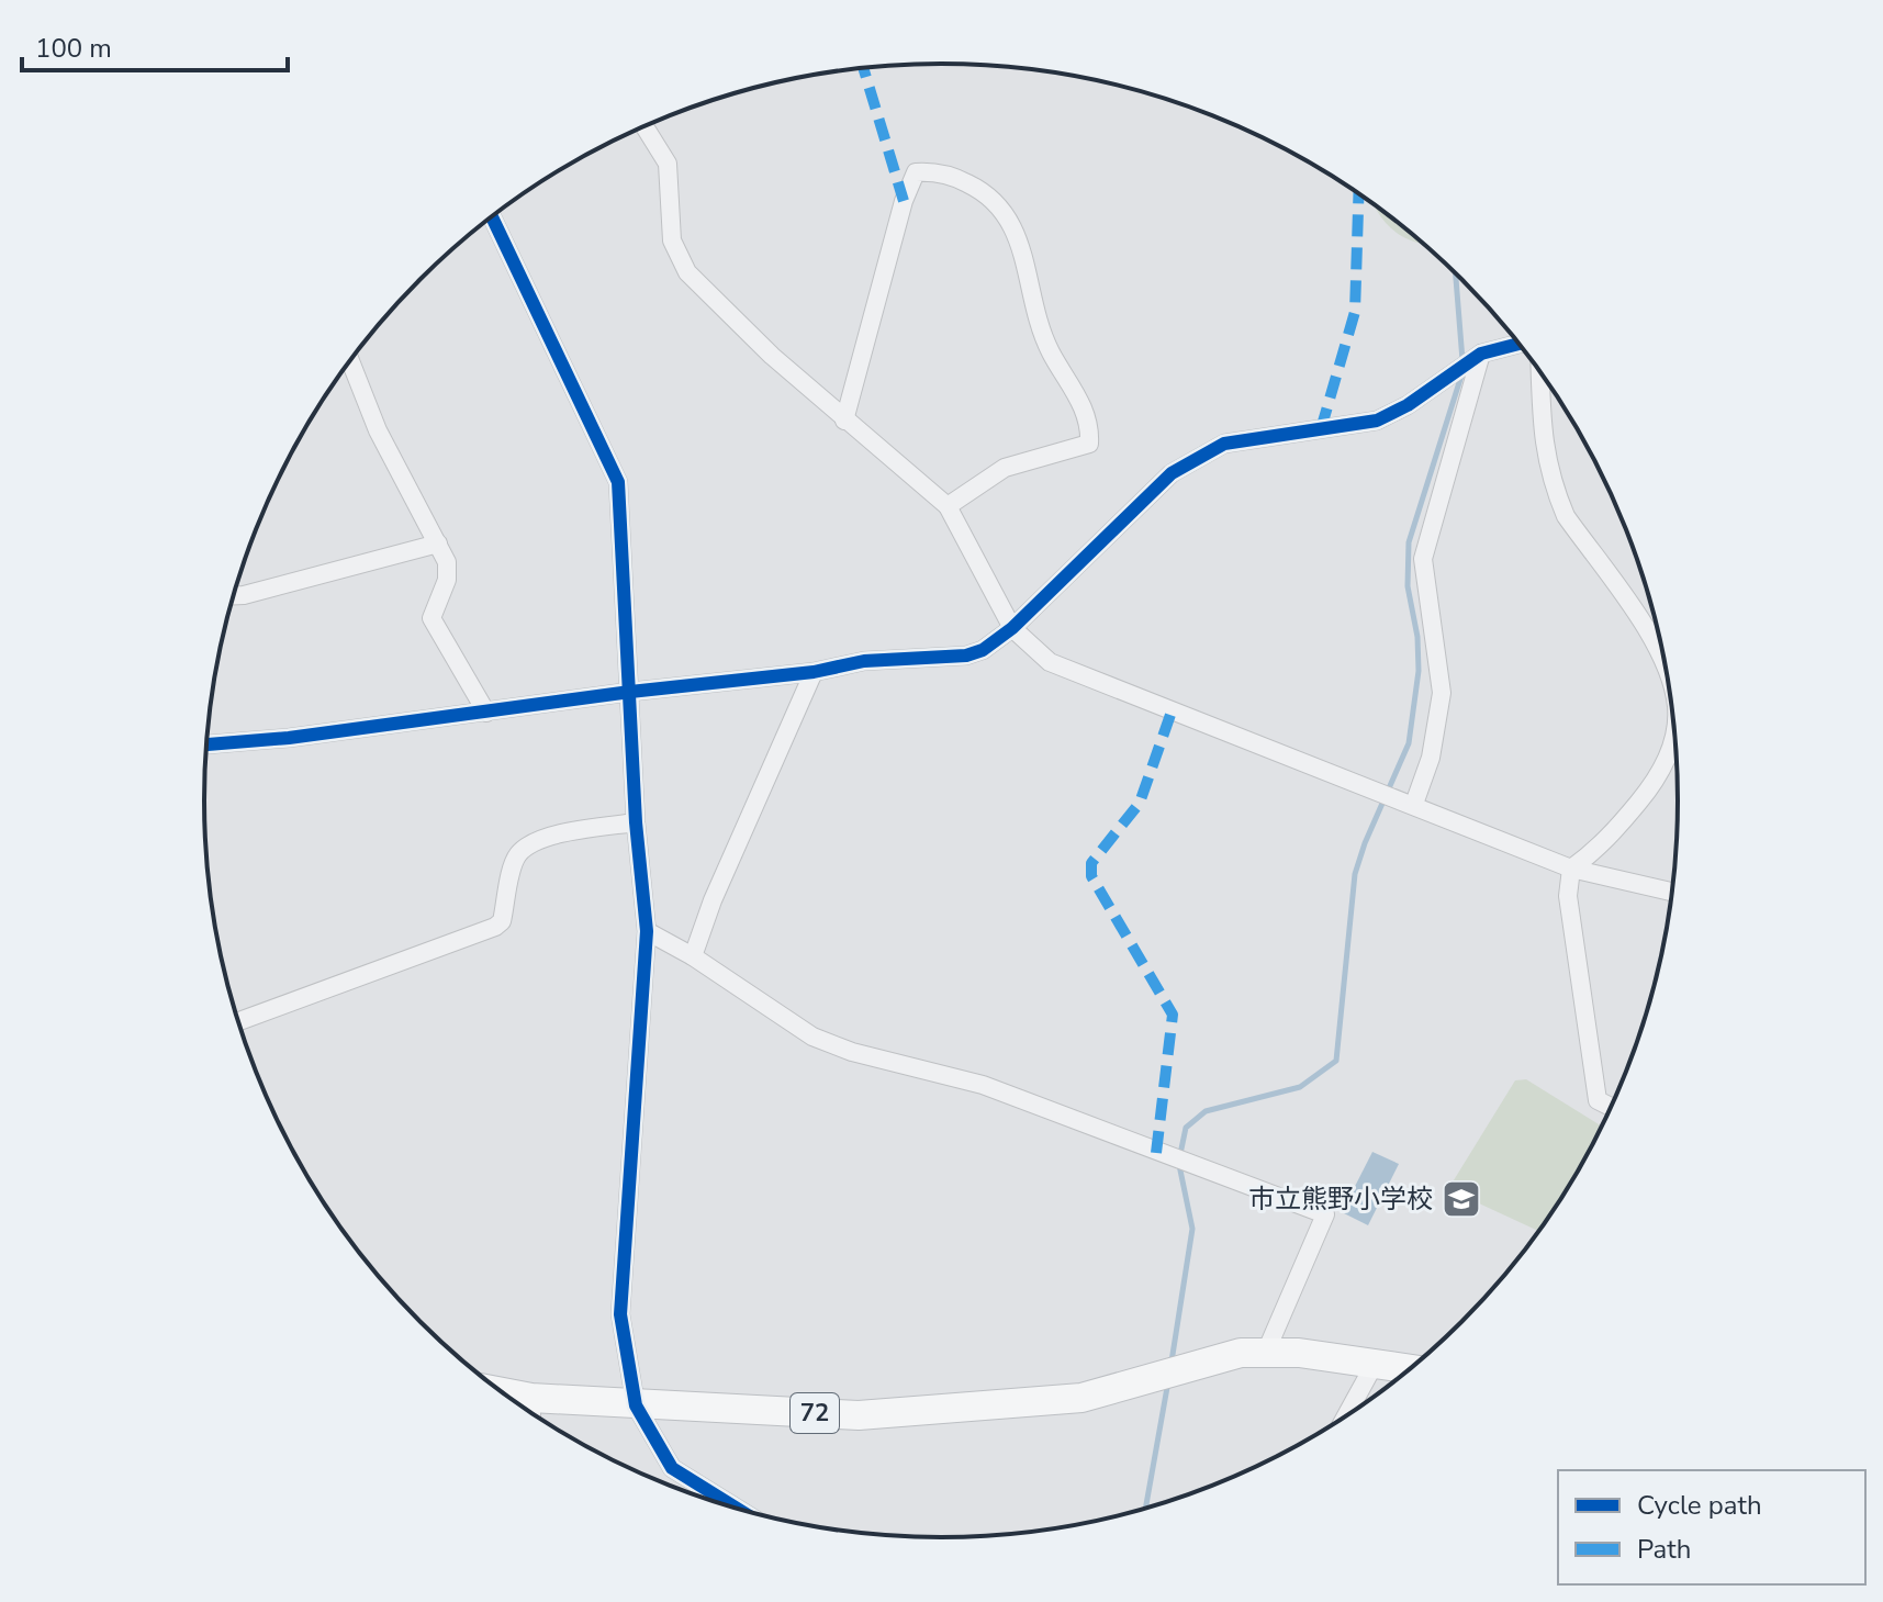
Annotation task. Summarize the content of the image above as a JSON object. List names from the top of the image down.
{
  "streets": {
    "main road": ["72"]
  },
  "places": {
    "school or university": ["市立熊野小学校"]
  },
  "legend": ["Cycle path", "Path"],
  "scale_bar": "100 m"
}
